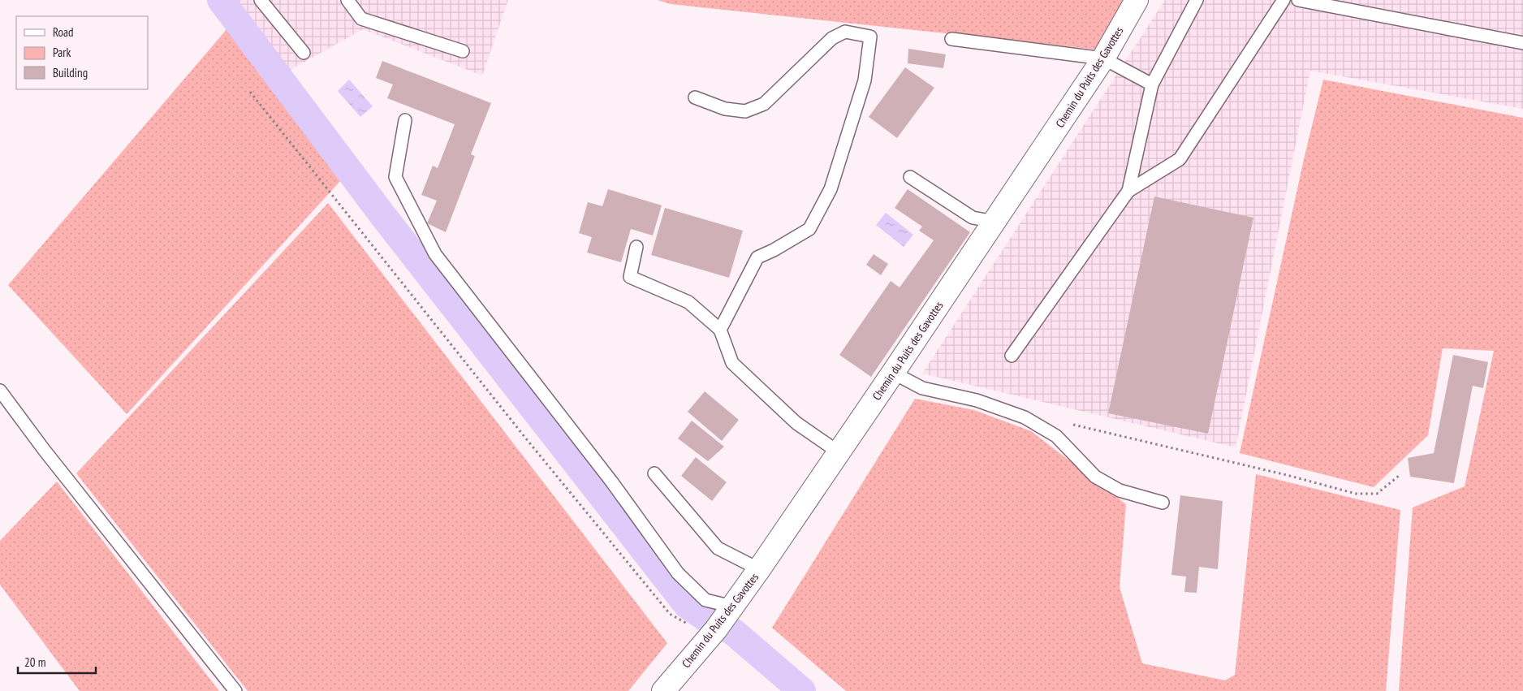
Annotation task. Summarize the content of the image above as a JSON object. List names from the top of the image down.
{
  "streets": {
    "street": ["Chemin du Puits des Gavottes"]
  },
  "legend": ["Road", "Park", "Building"],
  "scale_bar": "20 m"
}
